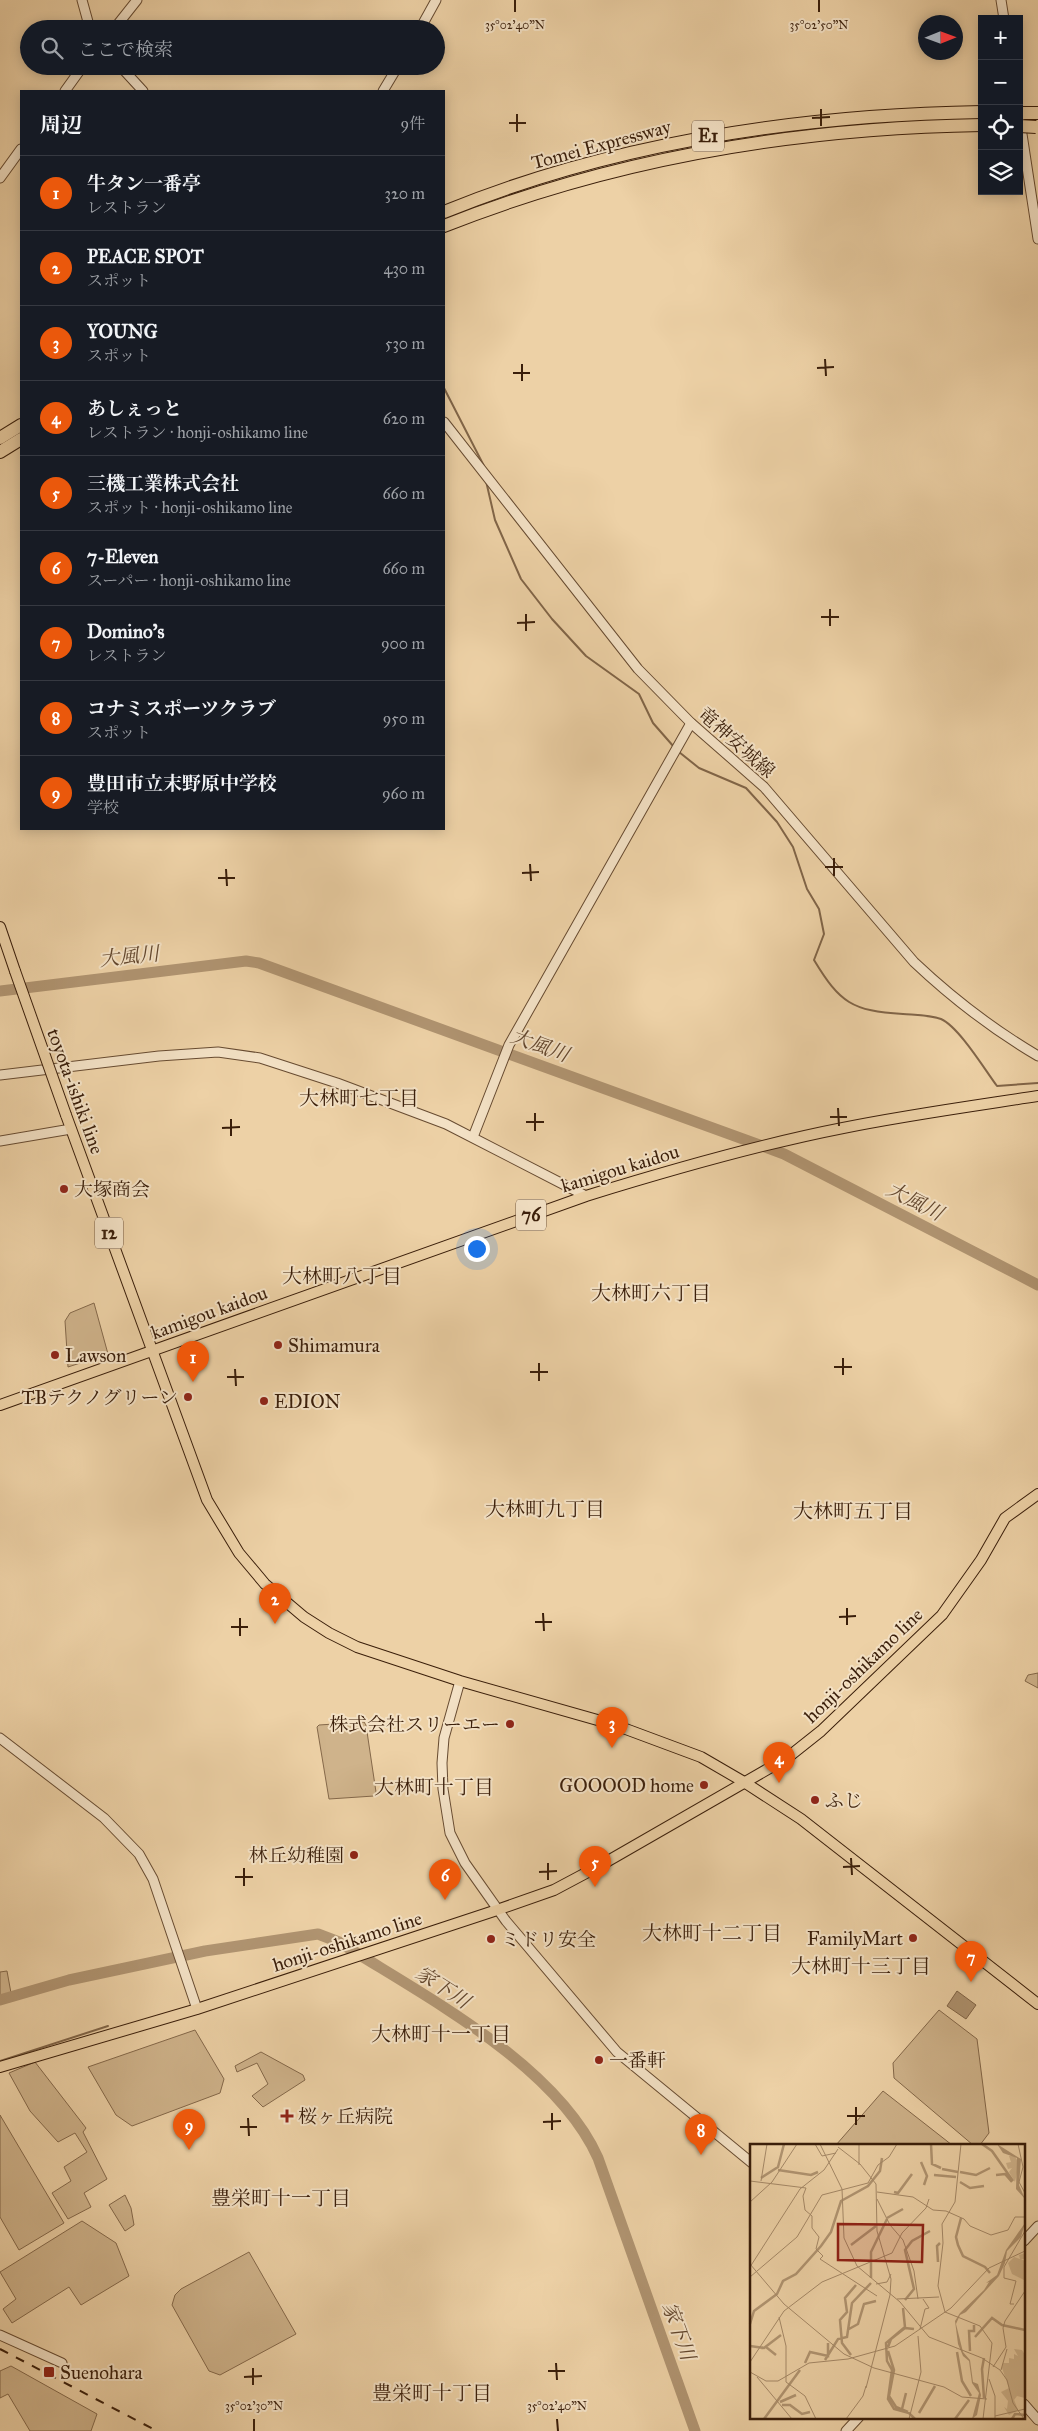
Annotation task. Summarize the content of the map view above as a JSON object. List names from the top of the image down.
{
  "streets": {
    "highway": ["E1", "Tomei Expressway"],
    "main road": [
      "toyota-ishiki line",
      "kamigou kaidou",
      "76",
      "12",
      "honji-oshikamo line"
    ],
    "street": ["竜神安城線"]
  },
  "crossings": [
    ["toyota-ishiki line", "kamigou kaidou"],
    ["toyota-ishiki line", "honji-oshikamo line"]
  ],
  "districts": [
    "大林町七丁目",
    "大林町八丁目",
    "大林町六丁目",
    "大林町九丁目",
    "大林町五丁目",
    "大林町十丁目",
    "大林町十二丁目",
    "大林町十三丁目",
    "大林町十一丁目",
    "豊栄町十一丁目",
    "豊栄町十丁目"
  ],
  "water": ["大風川", "家下川"],
  "places": {
    "other": [
      "大塚商会",
      "Shimamura",
      "Lawson",
      "TBテクノグリーン",
      "EDION",
      "株式会社スリーエー",
      "GOOOOD home",
      "ふじ",
      "林丘幼稚園",
      "FamilyMart",
      "ミドリ安全",
      "一番軒"
    ],
    "health": ["桜ヶ丘病院"],
    "transit": ["Suenohara"]
  },
  "north": "right",
  "page": {
    "map_buttons": ["+", "−"],
    "search": "ここで検索",
    "heading": ["周辺", "9件"],
    "list": [
      {
        "mark": "1",
        "name": "牛タン一番亭",
        "note": "レストラン",
        "value": "320 m"
      },
      {
        "mark": "2",
        "name": "PEACE SPOT",
        "note": "スポット",
        "value": "430 m"
      },
      {
        "mark": "3",
        "name": "YOUNG",
        "note": "スポット",
        "value": "530 m"
      },
      {
        "mark": "4",
        "name": "あしぇっと",
        "note": "レストラン · honji-oshikamo line",
        "value": "620 m"
      },
      {
        "mark": "5",
        "name": "三機工業株式会社",
        "note": "スポット · honji-oshikamo line",
        "value": "660 m"
      },
      {
        "mark": "6",
        "name": "7-Eleven",
        "note": "スーパー · honji-oshikamo line",
        "value": "660 m"
      },
      {
        "mark": "7",
        "name": "Domino's",
        "note": "レストラン",
        "value": "900 m"
      },
      {
        "mark": "8",
        "name": "コナミスポーツクラブ",
        "note": "スポット",
        "value": "950 m"
      },
      {
        "mark": "9",
        "name": "豊田市立末野原中学校",
        "note": "学校",
        "value": "960 m"
      }
    ],
    "pins": [
      "1",
      "2",
      "3",
      "4",
      "5",
      "6",
      "7",
      "9",
      "8"
    ]
  },
  "coordinates": ["35°02'40\"N", "35°02'50\"N", "35°02'30\"N"]
}
